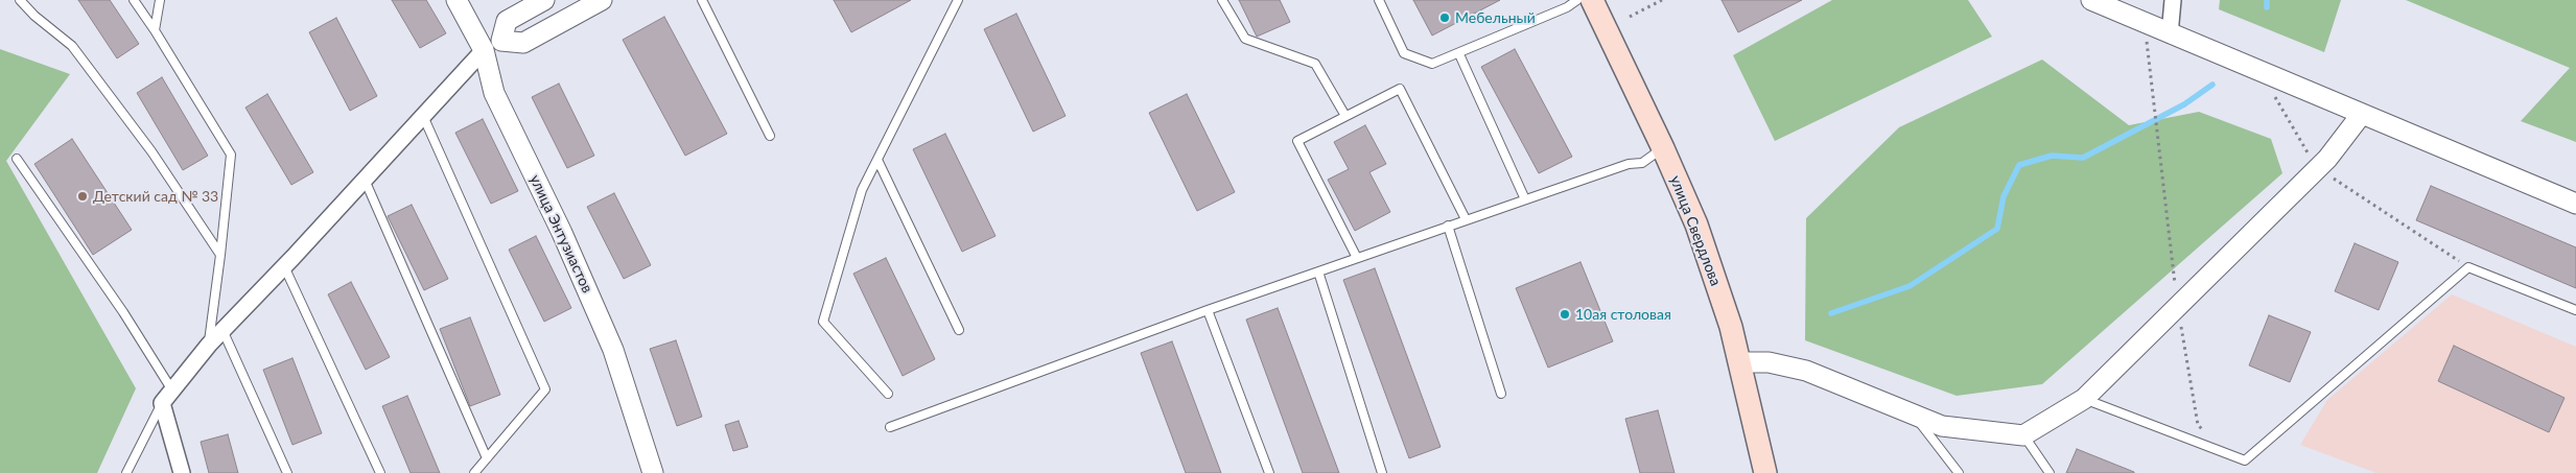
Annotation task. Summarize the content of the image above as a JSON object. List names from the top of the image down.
{
  "streets": {
    "main road": ["улица Свердлова"],
    "street": ["улица Энтузиастов"]
  },
  "places": ["Мебельный", "Детский сад № 33", "10ая столовая"]
}
